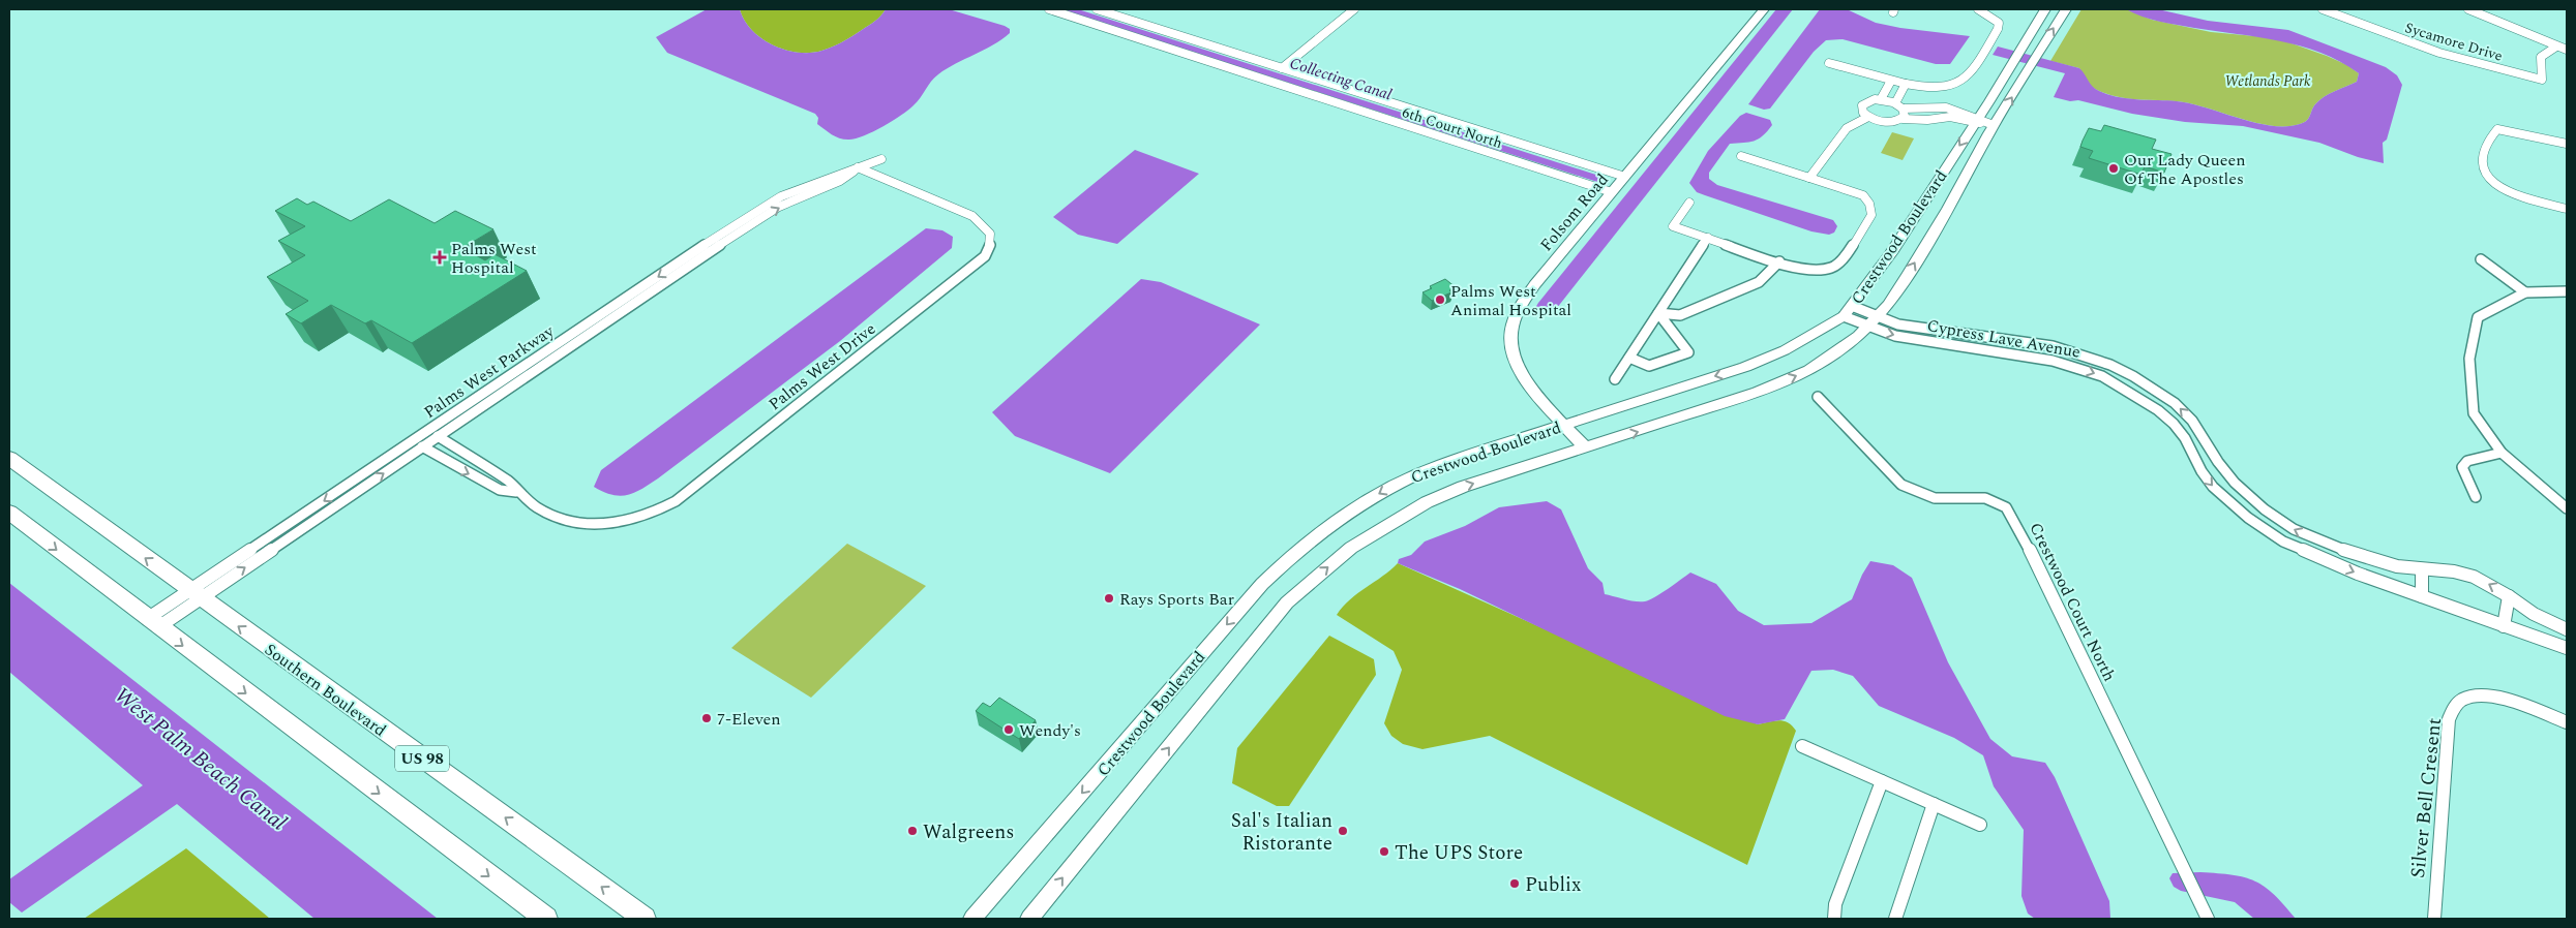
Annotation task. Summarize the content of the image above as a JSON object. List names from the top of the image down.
{
  "streets": {
    "highway": ["Southern Boulevard", "US 98"],
    "main road": ["Folsom Road", "Crestwood Boulevard"],
    "street": [
      "Sycamore Drive",
      "6th Court North",
      "Cypress Lave Avenue",
      "Palms West Drive",
      "Palms West Parkway",
      "Crestwood Court North",
      "Silver Bell Cresent"
    ]
  },
  "crossings": [
    ["6th Court North", "Folsom Road"],
    ["Folsom Road", "Crestwood Boulevard"],
    ["Crestwood Boulevard", "Cypress Lave Avenue"],
    ["Palms West Drive", "Palms West Parkway"],
    ["Palms West Parkway", "Southern Boulevard"]
  ],
  "water": ["Collecting Canal", "West Palm Beach Canal"],
  "parks": ["Wetlands Park"],
  "places": {
    "other": [
      "Our Lady Queen Of The Apostles",
      "Palms West Animal Hospital",
      "Rays Sports Bar",
      "7-Eleven",
      "Wendy's",
      "Walgreens",
      "Sal's Italian Ristorante",
      "The UPS Store",
      "Publix"
    ],
    "health": ["Palms West Hospital"]
  }
}
